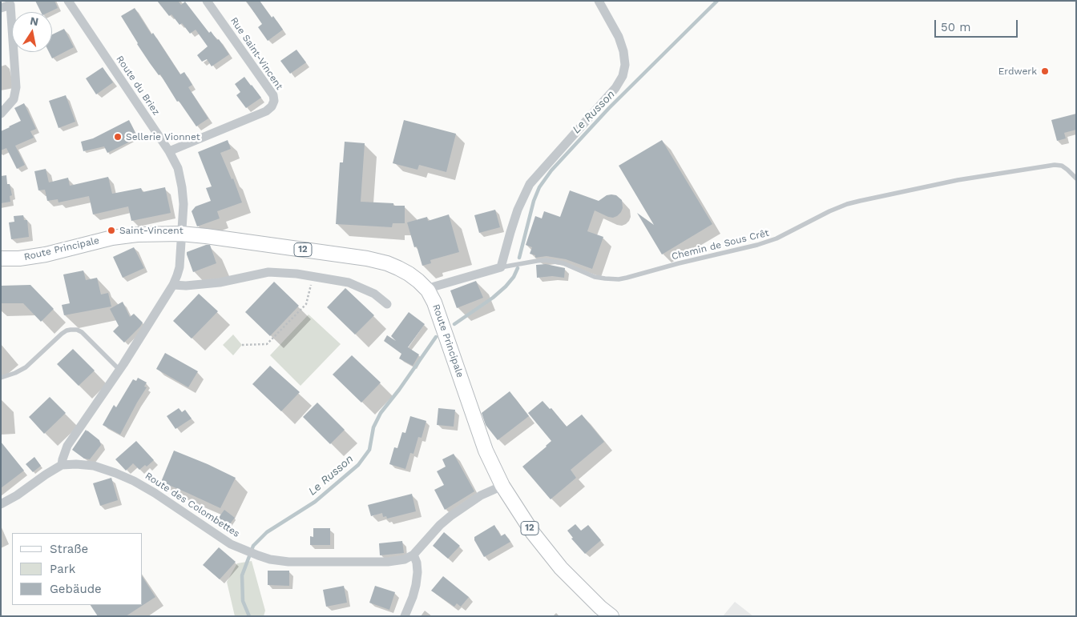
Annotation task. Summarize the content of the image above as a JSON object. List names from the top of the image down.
{
  "streets": {
    "main road": ["Route Principale", "12"],
    "street": ["Rue Saint-Vincent", "Route du Briez", "Route des Colombettes"],
    "lane": ["Chemin de Sous Crêt"]
  },
  "crossings": [
    ["Rue Saint-Vincent", "Route du Briez"],
    ["Route du Briez", "Route Principale"],
    ["Route du Briez", "Route des Colombettes"]
  ],
  "water": ["Le Russon"],
  "places": ["Erdwerk", "Sellerie Vionnet", "Saint-Vincent"],
  "legend": ["Straße", "Park", "Gebäude"],
  "scale_bar": "50 m",
  "north": "top"
}
